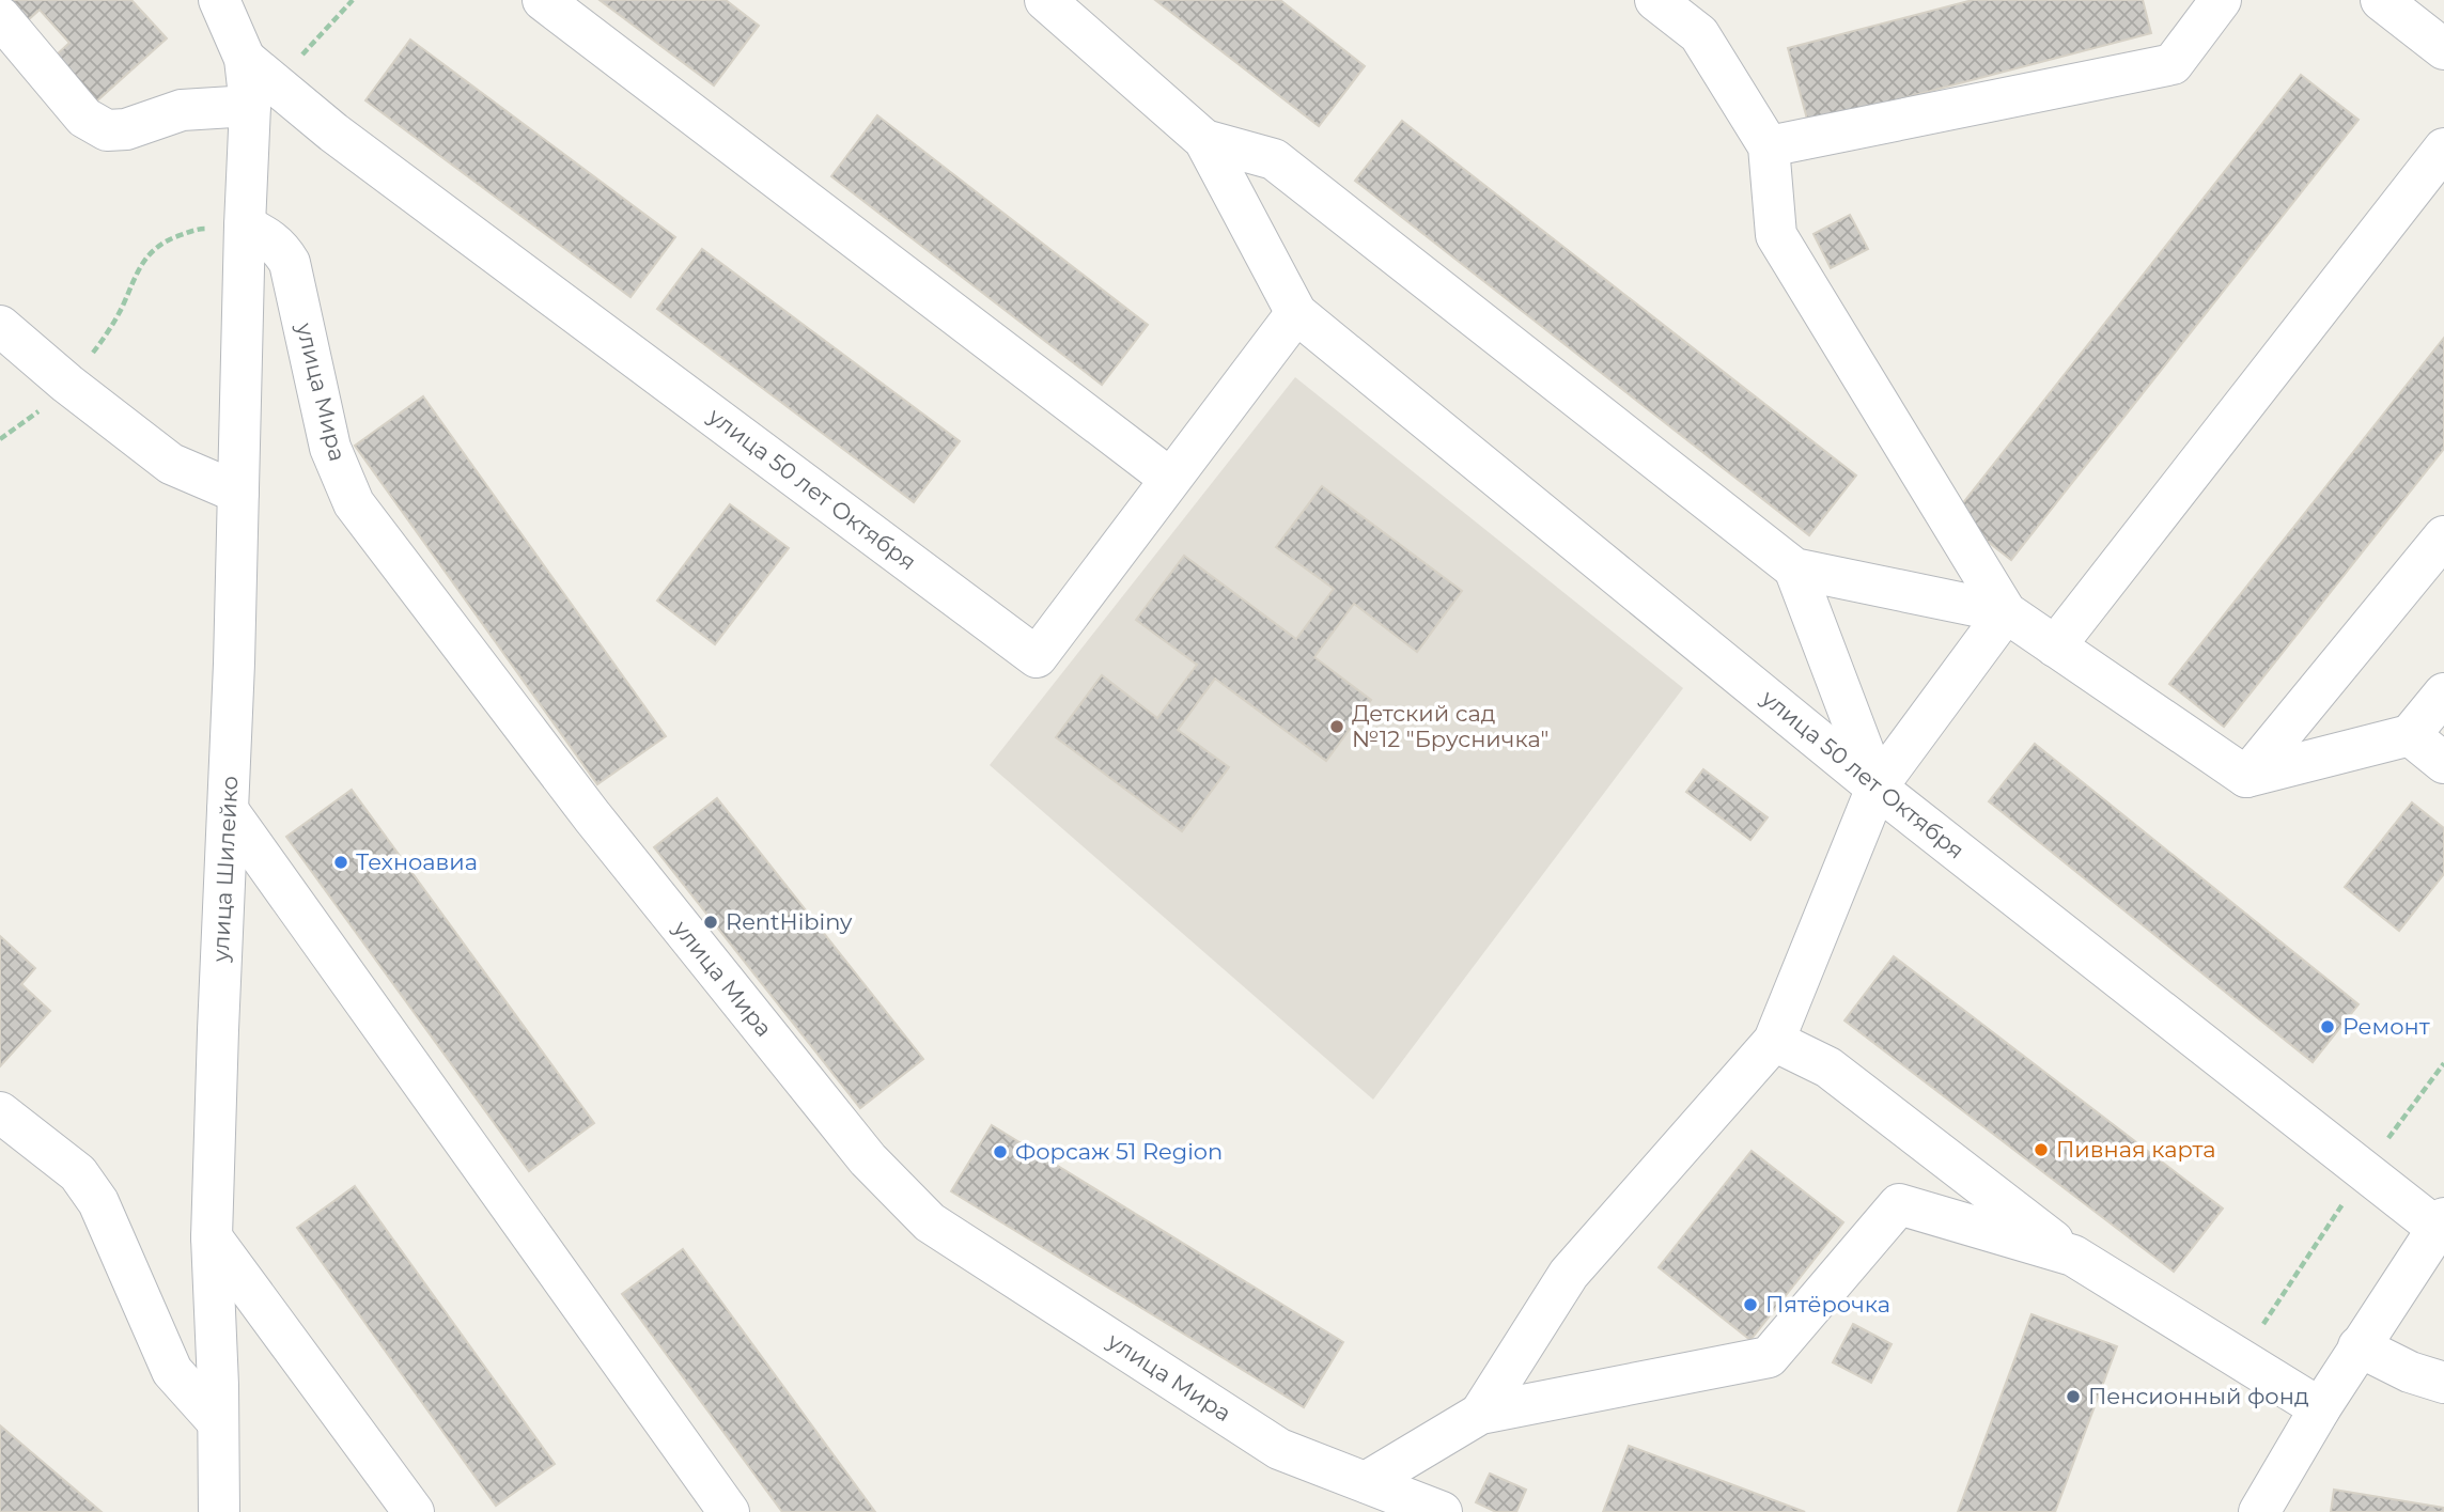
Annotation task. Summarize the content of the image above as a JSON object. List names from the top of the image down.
{
  "streets": {
    "street": ["улица Мира", "улица 50 лет Октября", "улица Шилейко"]
  },
  "crossings": [
    ["улица Мира", "улица Шилейко"],
    ["улица 50 лет Октября", "улица Шилейко"]
  ],
  "places": [
    "Детский сад №12 \"Брусничка\"",
    "Техноавиа",
    "RentHibiny",
    "Ремонт",
    "Пивная карта",
    "Форсаж 51 Region",
    "Пятёрочка",
    "Пенсионный фонд"
  ]
}
